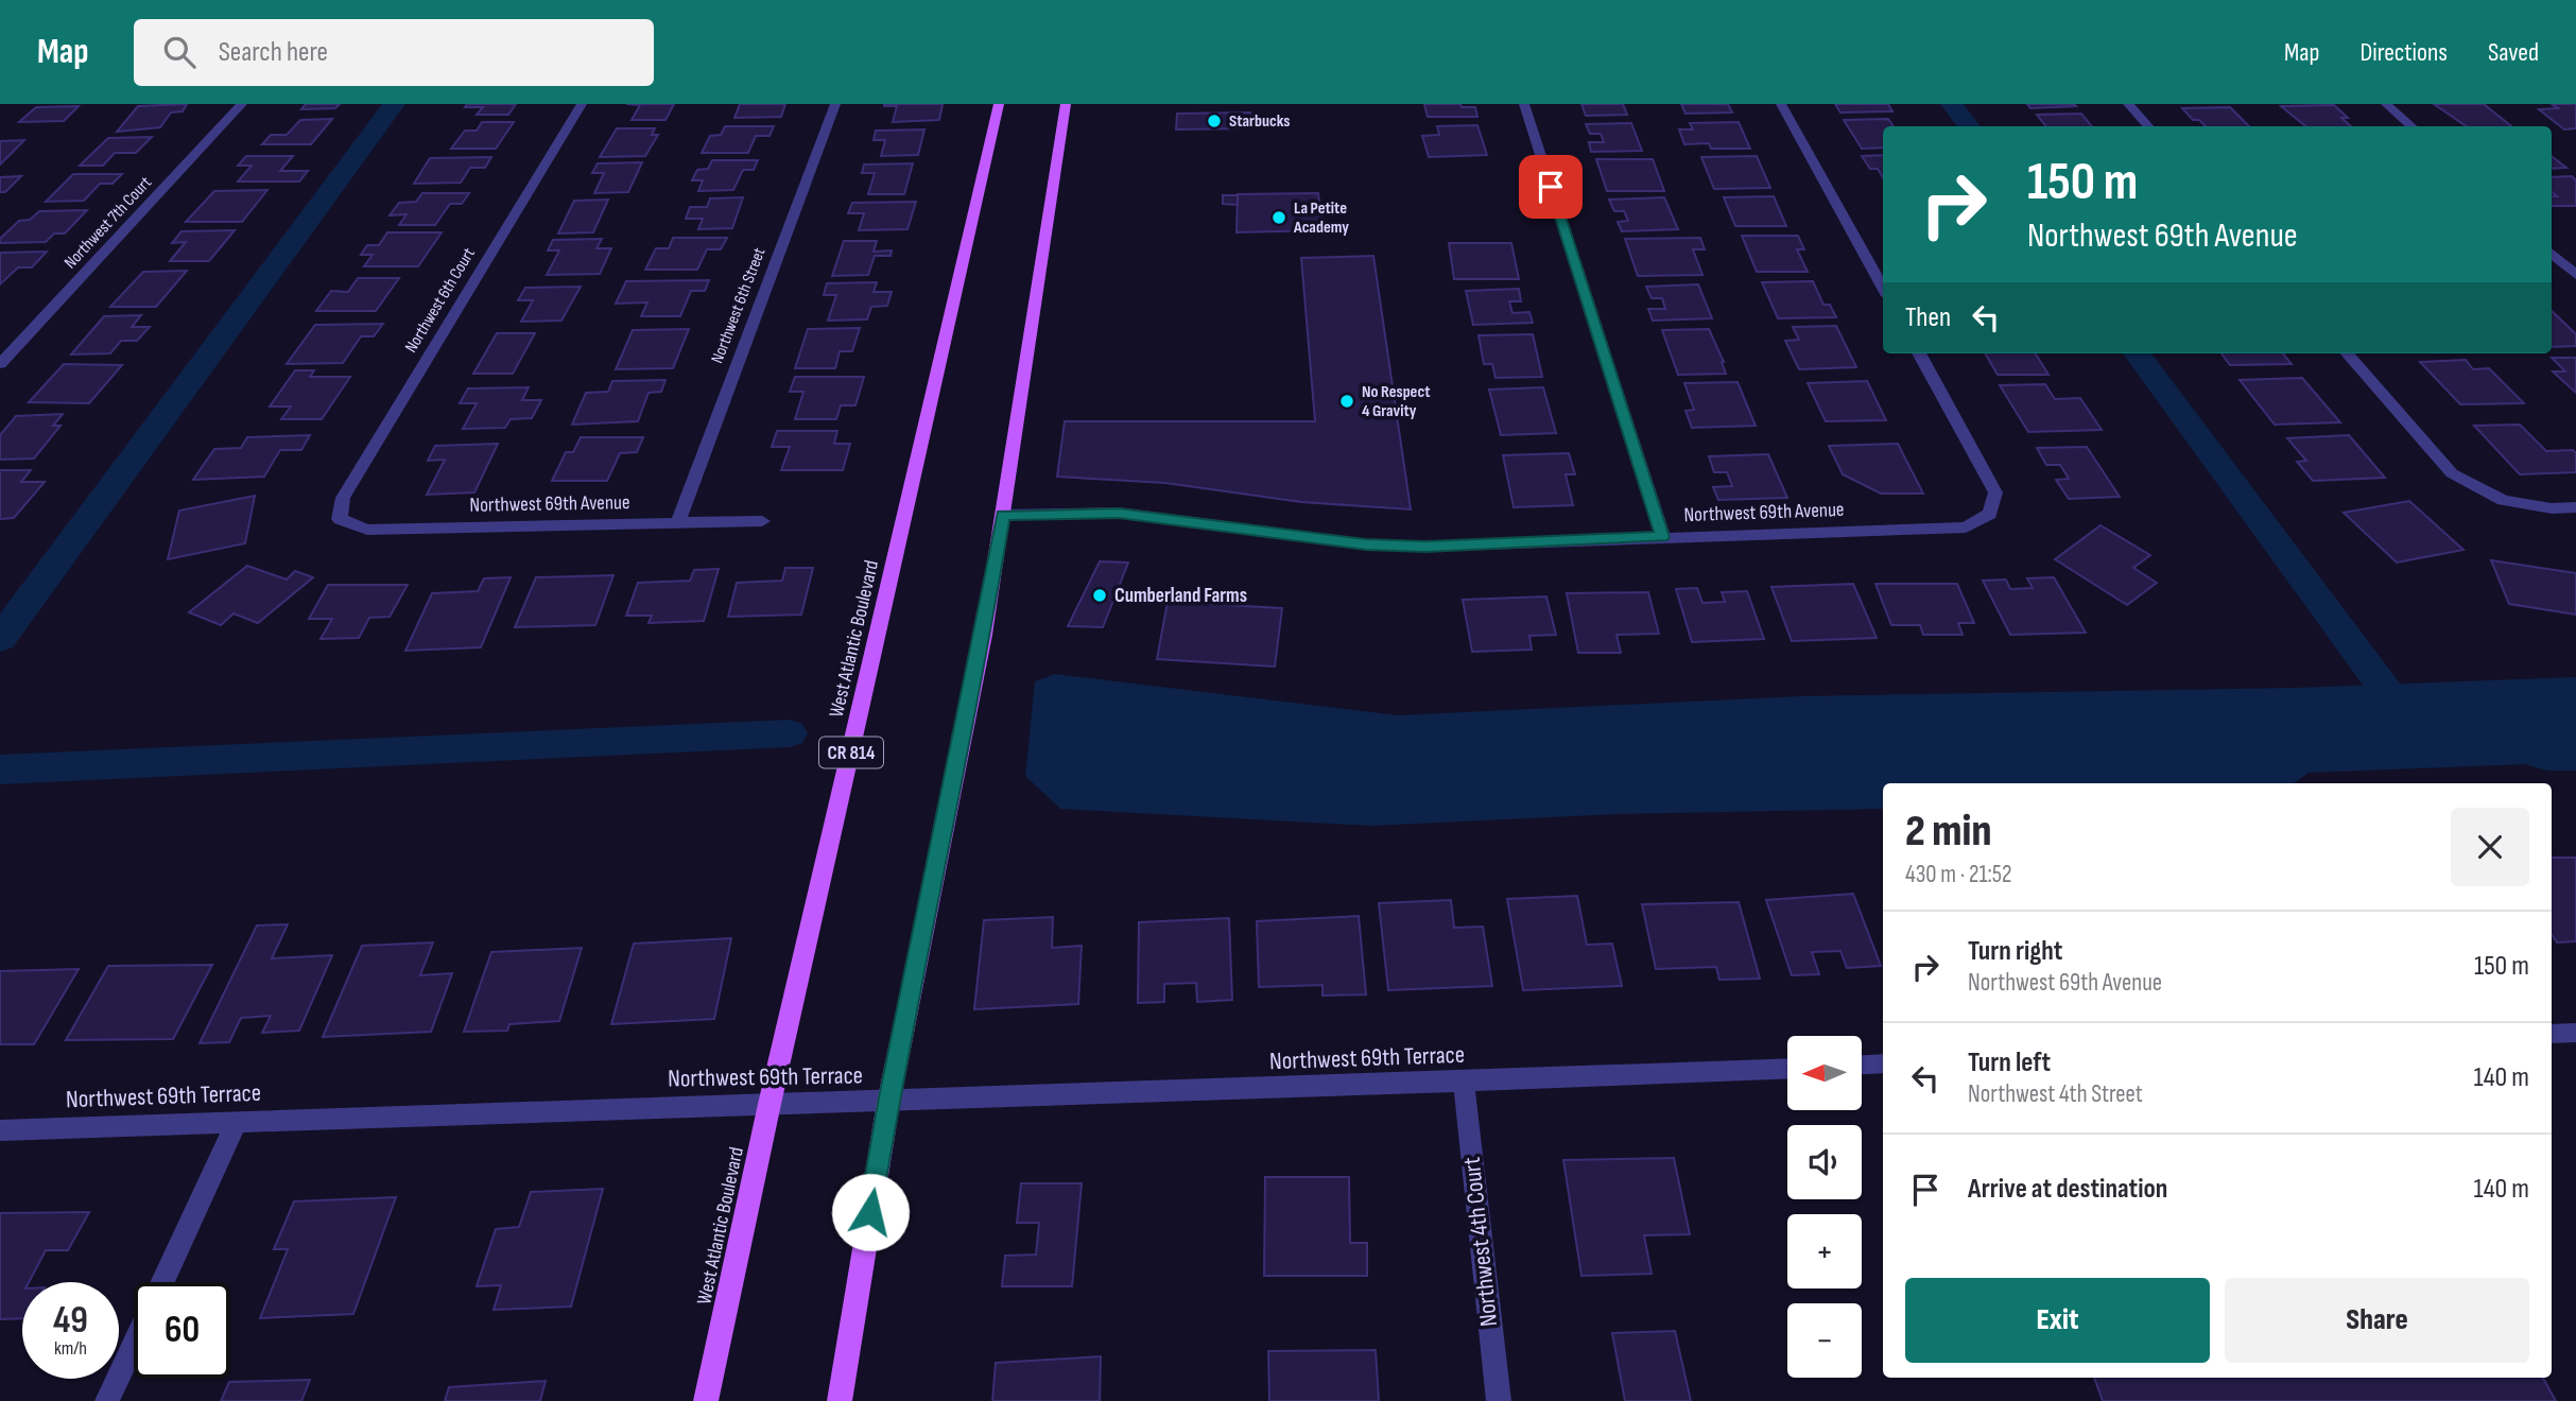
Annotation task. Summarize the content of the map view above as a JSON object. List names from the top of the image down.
{
  "streets": {
    "main road": ["West Atlantic Boulevard", "CR 814"],
    "street": [
      "Northwest 7th Court",
      "Northwest 6th Court",
      "Northwest 6th Street",
      "Northwest 69th Avenue",
      "Northwest 69th Terrace",
      "Northwest 4th Court"
    ]
  },
  "crossings": [
    ["Northwest 6th Court", "Northwest 69th Avenue"],
    ["Northwest 6th Street", "Northwest 69th Avenue"],
    ["West Atlantic Boulevard", "Northwest 69th Terrace"],
    ["Northwest 69th Terrace", "Northwest 4th Court"]
  ],
  "places": [
    "Starbucks",
    "La Petite Academy",
    "No Respect 4 Gravity",
    "Cumberland Farms"
  ],
  "north": "left",
  "page": {
    "header": "Map",
    "search": "Search here",
    "nav": ["Map", "Directions", "Saved"],
    "turn": ["150 m", "Northwest 69th Avenue"],
    "then": "Then",
    "heading": ["2 min", "430 m · 21:52"],
    "list": [
      {
        "name": "Turn right",
        "note": "Northwest 69th Avenue",
        "value": "150 m"
      },
      {
        "name": "Turn left",
        "note": "Northwest 4th Street",
        "value": "140 m"
      },
      {
        "name": "Arrive at destination",
        "value": "140 m"
      }
    ],
    "map_buttons": ["+", "−"],
    "buttons": ["Exit", "Share"],
    "speed": "49 km/h",
    "limit": "60"
  }
}
